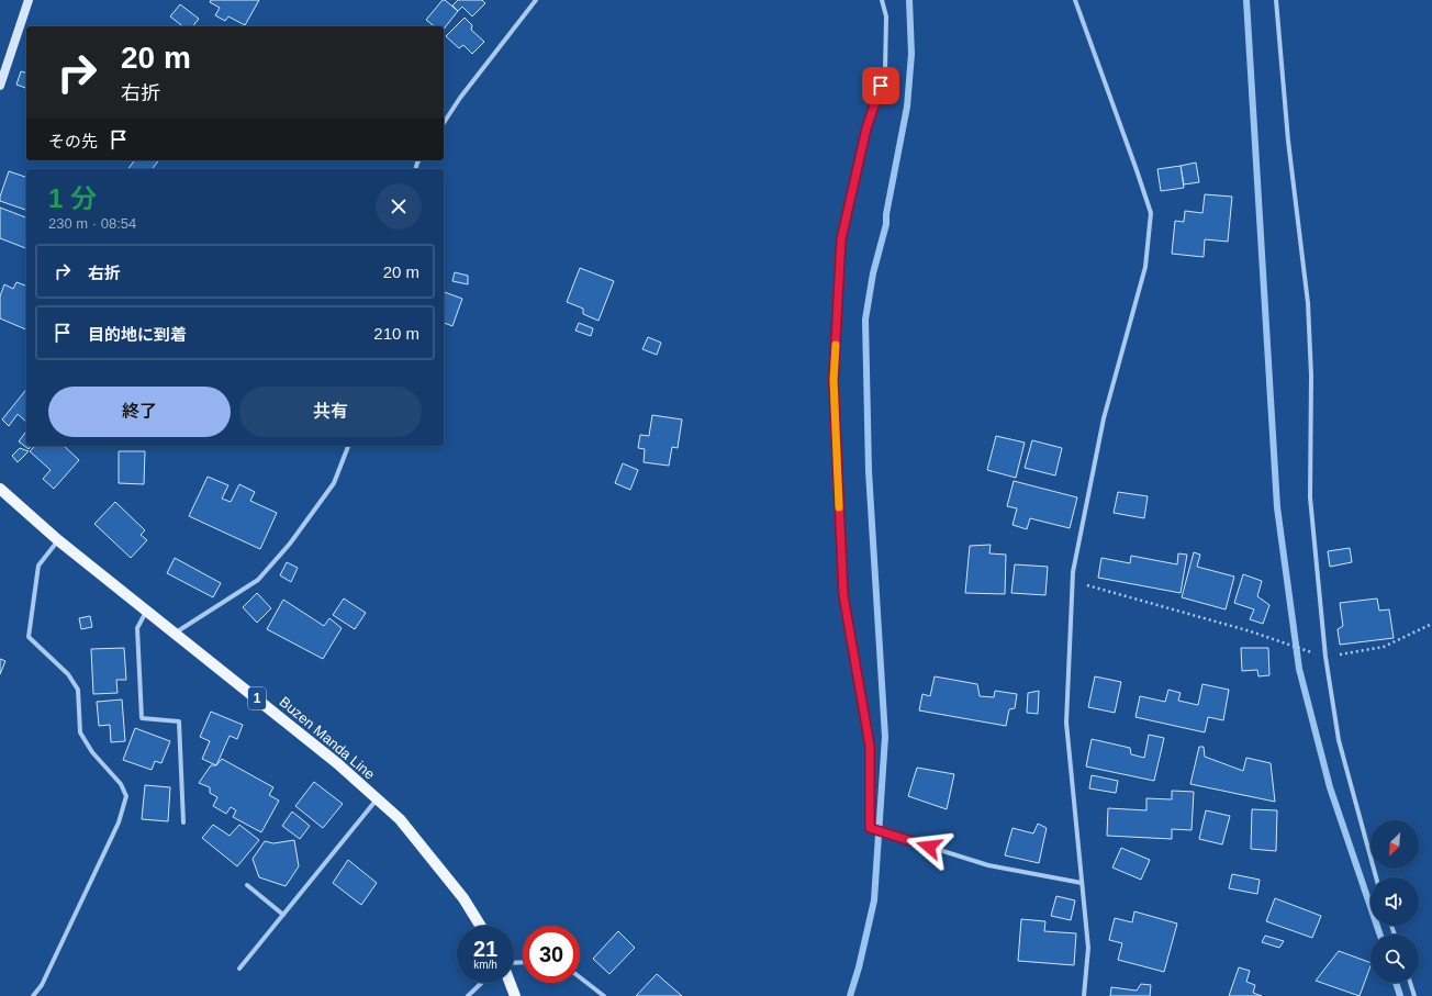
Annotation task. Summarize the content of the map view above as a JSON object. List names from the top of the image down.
{
  "streets": {
    "main road": ["1", "Buzen Manda Line"]
  },
  "north": "bottom left",
  "page": {
    "turn": ["20 m", "右折"],
    "then": "その先",
    "heading": ["1 分", "230 m · 08:54"],
    "list": [
      {
        "name": "右折",
        "value": "20 m"
      },
      {
        "name": "目的地に到着",
        "value": "210 m"
      }
    ],
    "buttons": ["終了", "共有"],
    "speed": "21 km/h",
    "limit": "30"
  }
}
